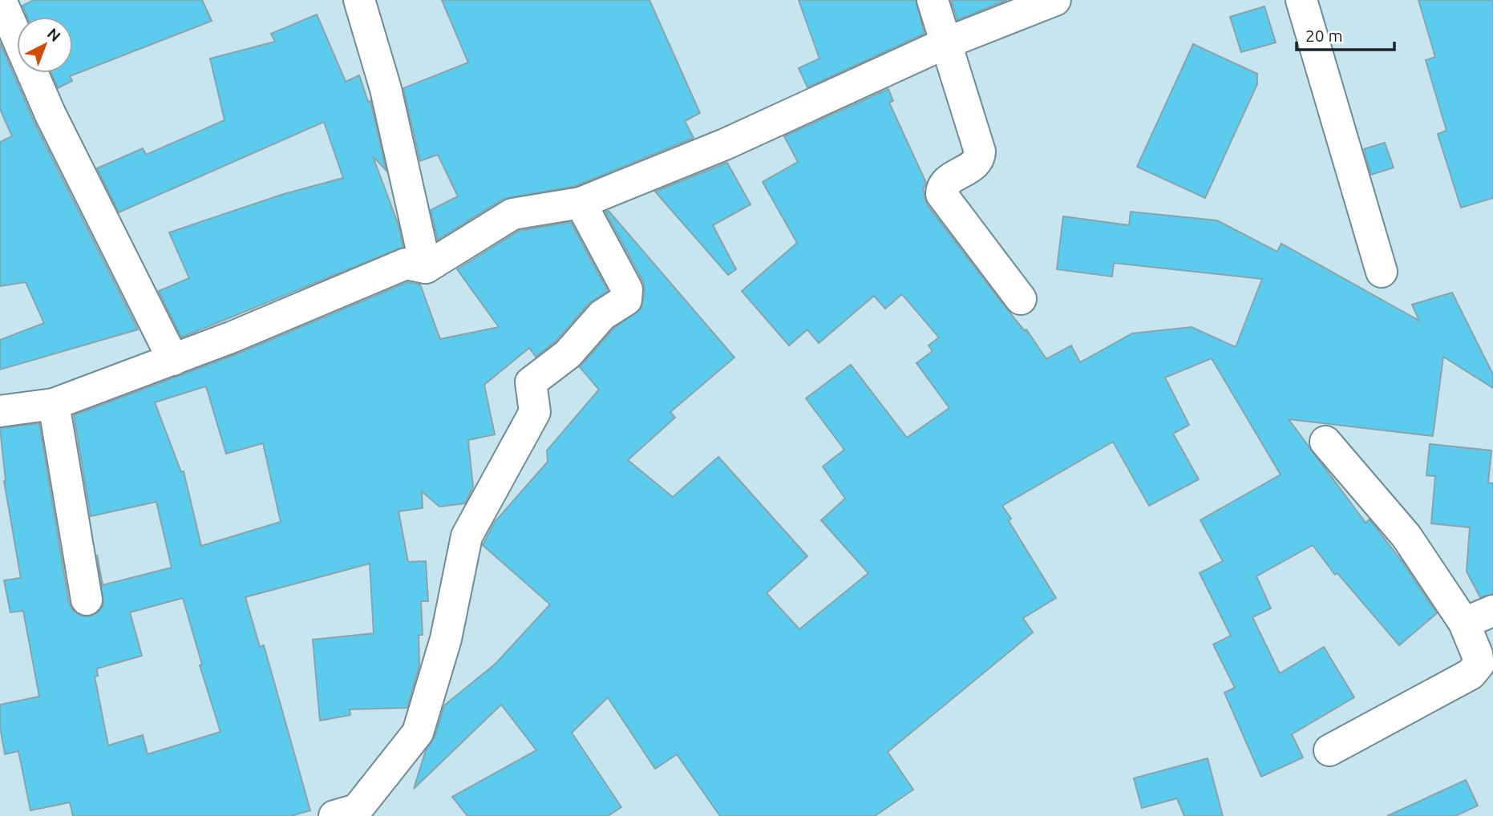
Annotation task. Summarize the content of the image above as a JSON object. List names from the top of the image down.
{
  "scale_bar": "20 m",
  "north": "top right"
}
